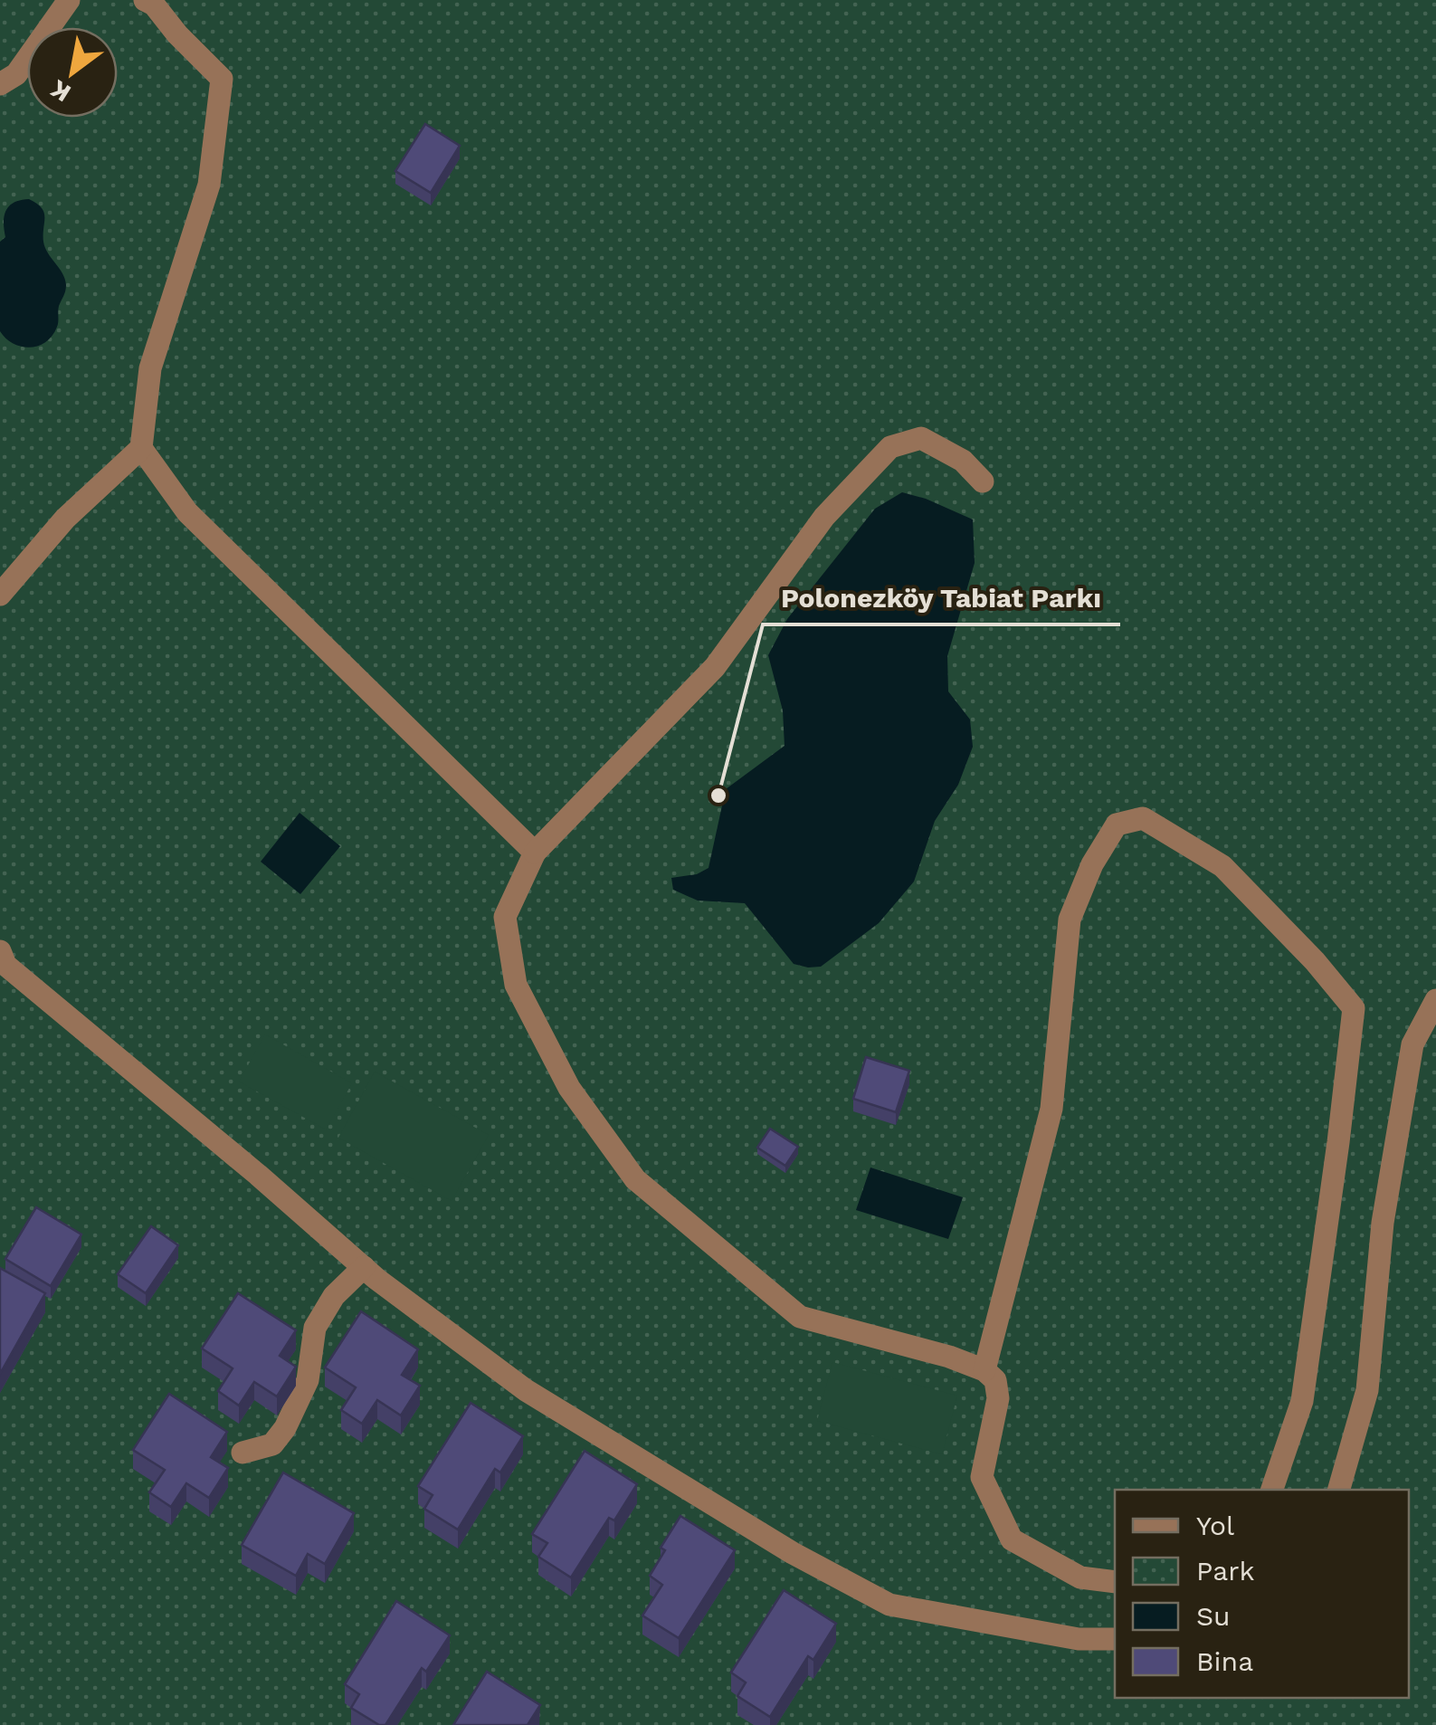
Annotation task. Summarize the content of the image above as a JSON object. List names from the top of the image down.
{
  "places": ["Polonezköy Tabiat Parkı"],
  "legend": [
    "Yol",
    "Park",
    "Su",
    "Bina"
  ],
  "north": "bottom left"
}
